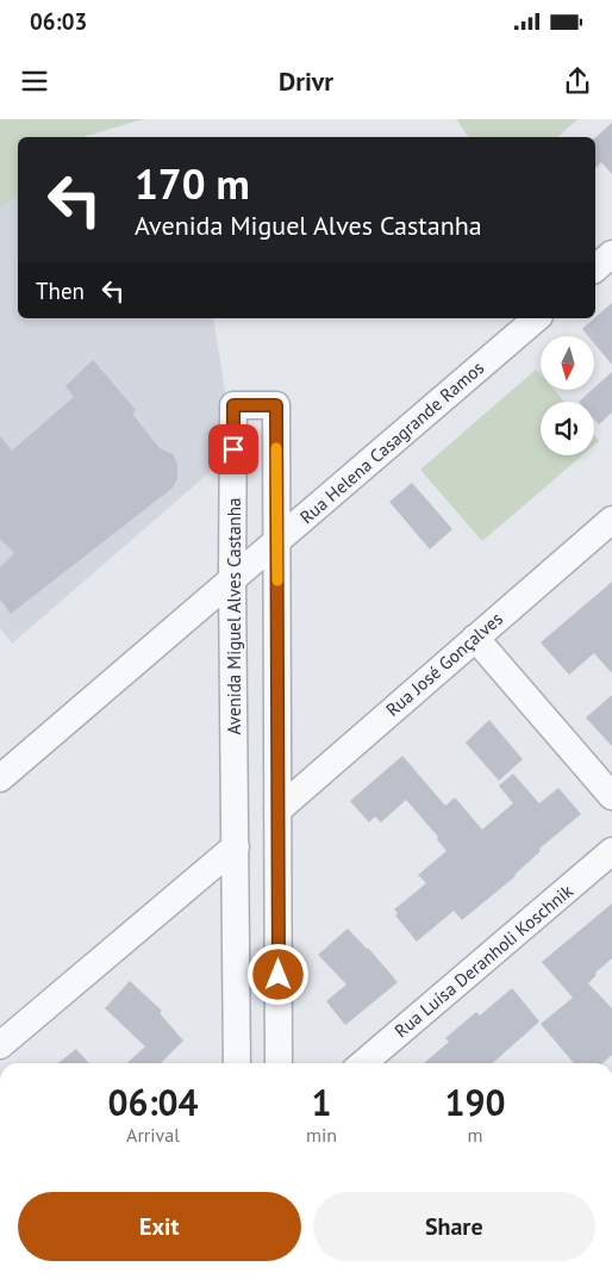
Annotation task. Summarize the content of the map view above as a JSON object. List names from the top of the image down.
{
  "streets": {
    "street": [
      "Rua Helena Casagrande Ramos",
      "Avenida Miguel Alves Castanha",
      "Rua José Gonçalves",
      "Rua Luísa Deranholi Koschnik"
    ]
  },
  "crossings": [
    ["Rua Helena Casagrande Ramos", "Avenida Miguel Alves Castanha"],
    ["Avenida Miguel Alves Castanha", "Rua José Gonçalves"]
  ],
  "north": "bottom",
  "page": {
    "status": "06:03",
    "header": "Drivr",
    "turn": ["170 m", "Avenida Miguel Alves Castanha"],
    "then": "Then",
    "eta": [
      "06:04",
      "Arrival",
      "1",
      "min",
      "190",
      "m"
    ],
    "buttons": ["Exit", "Share"]
  }
}
